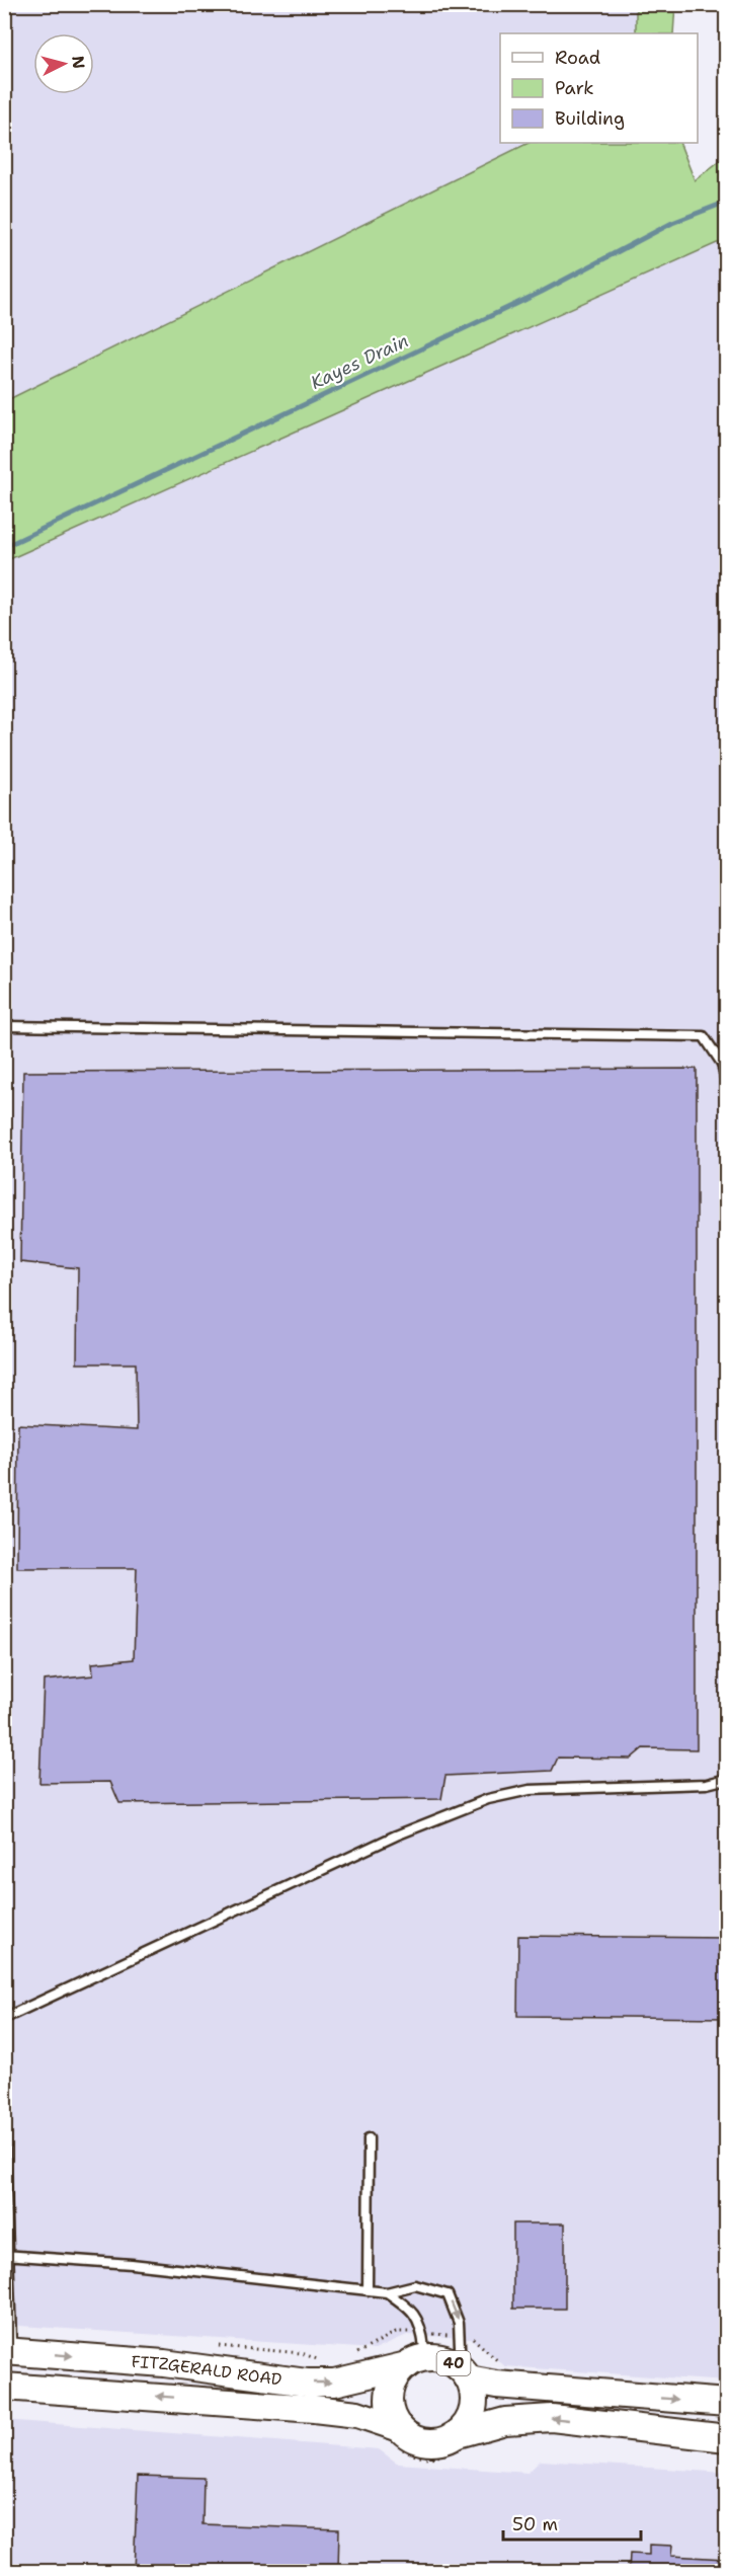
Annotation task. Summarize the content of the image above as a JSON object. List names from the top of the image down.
{
  "streets": {
    "main road": ["40", "FITZGERALD ROAD"]
  },
  "crossings": [
    ["40", "FITZGERALD ROAD"]
  ],
  "water": ["Kayes Drain"],
  "legend": ["Road", "Park", "Building"],
  "scale_bar": "50 m",
  "north": "right"
}
